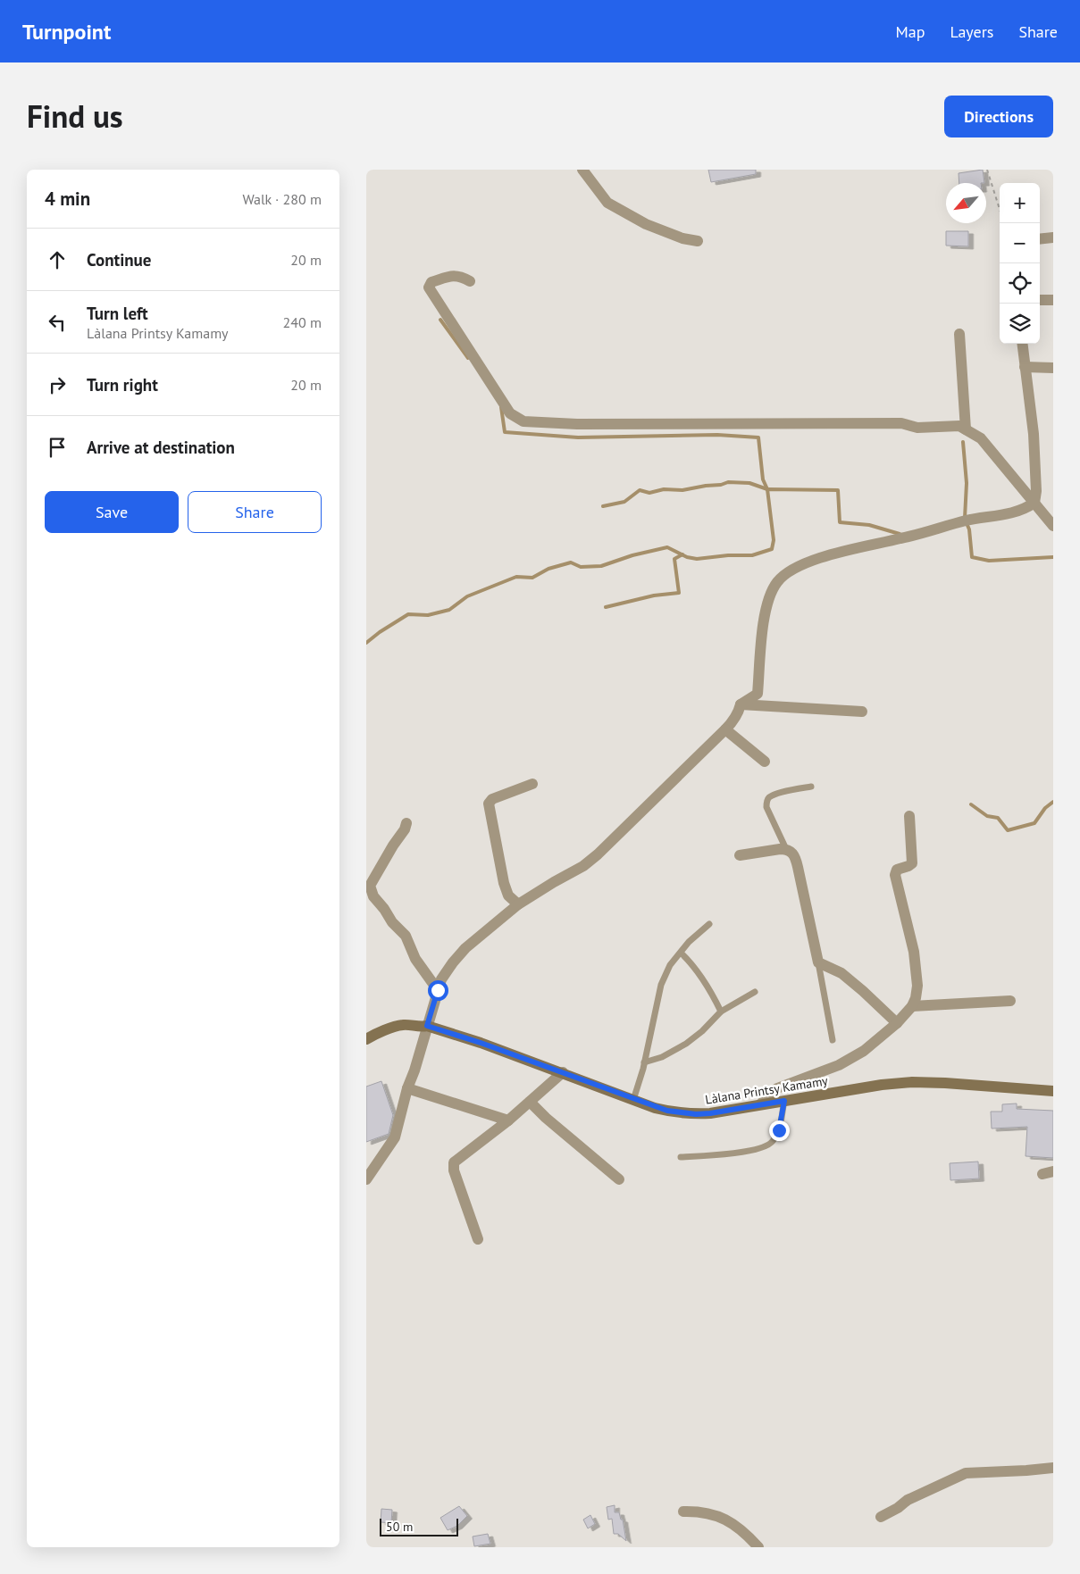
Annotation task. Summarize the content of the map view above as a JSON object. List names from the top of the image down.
{
  "streets": {
    "street": ["Làlana Printsy Kamamy"]
  },
  "scale_bar": "50 m",
  "north": "bottom left",
  "page": {
    "header": "Turnpoint",
    "nav": ["Map", "Layers", "Share"],
    "title": "Find us",
    "buttons": [
      "Directions",
      ["Save", "Share"]
    ],
    "heading": ["4 min", "Walk · 280 m"],
    "map_buttons": ["+", "−"],
    "list": [
      ["Continue", "20 m"],
      ["Turn left", "Làlana Printsy Kamamy", "240 m"],
      ["Turn right", "20 m"],
      "Arrive at destination"
    ],
    "scale": "50 m"
  }
}
